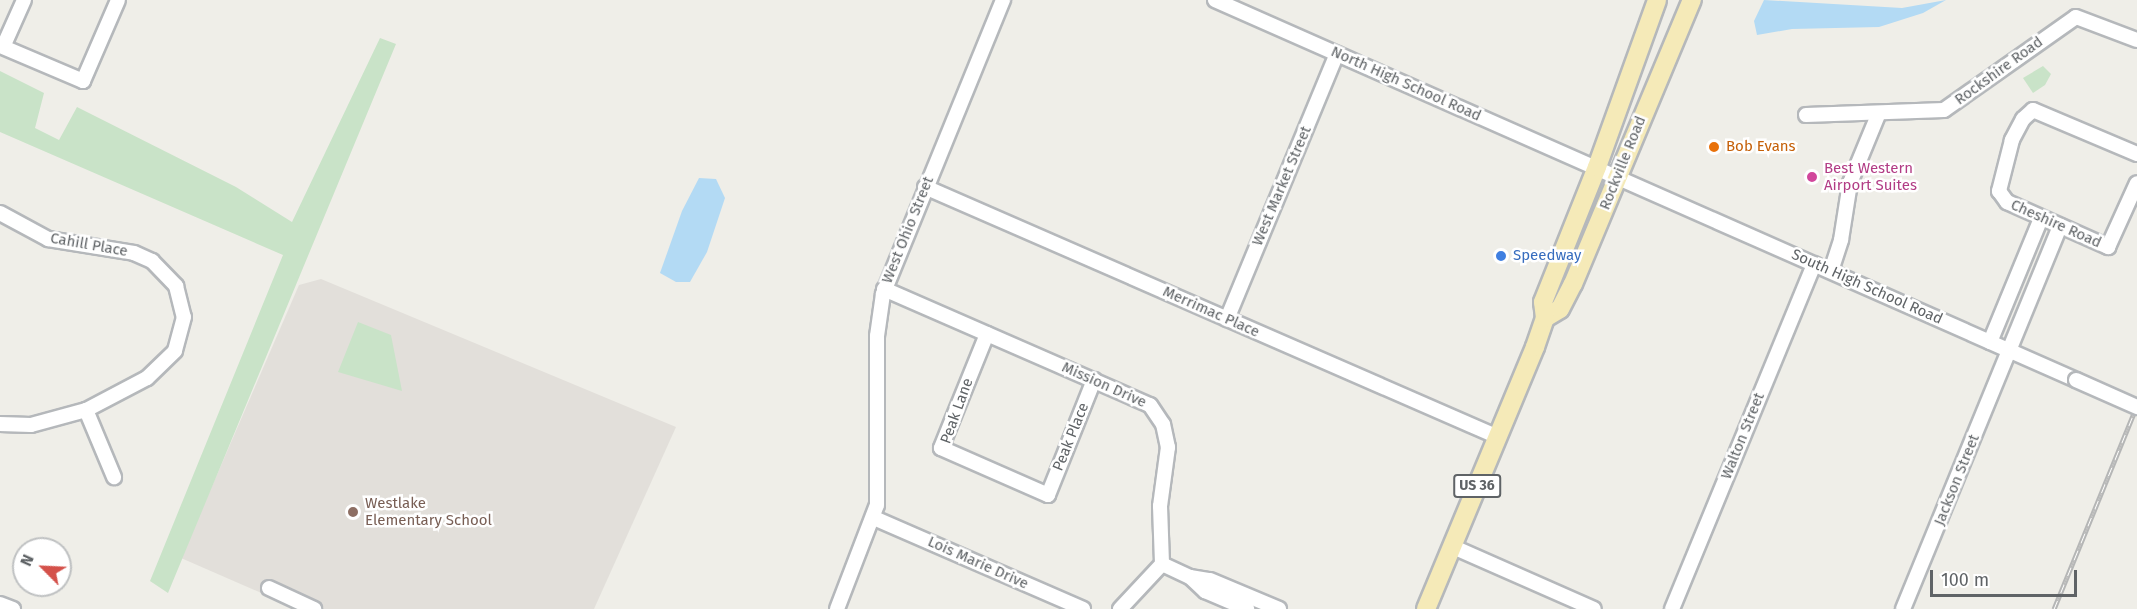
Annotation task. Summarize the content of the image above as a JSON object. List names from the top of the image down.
{
  "streets": {
    "main road": ["Rockville Road", "US 36"],
    "street": [
      "Rockshire Road",
      "North High School Road",
      "West Market Street",
      "Cheshire Road",
      "West Ohio Street",
      "Cahill Place",
      "South High School Road",
      "Merrimac Place",
      "Mission Drive",
      "Peak Lane",
      "Walton Street",
      "Peak Place",
      "Jackson Street",
      "Lois Marie Drive"
    ]
  },
  "crossings": [
    ["North High School Road", "Rockville Road"],
    ["North High School Road", "West Market Street"],
    ["North High School Road", "South High School Road"],
    ["Rockville Road", "South High School Road"],
    ["Rockville Road", "Merrimac Place"],
    ["West Market Street", "Merrimac Place"],
    ["Cheshire Road", "Jackson Street"],
    ["West Ohio Street", "Merrimac Place"],
    ["West Ohio Street", "Mission Drive"],
    ["West Ohio Street", "Lois Marie Drive"],
    ["South High School Road", "Walton Street"],
    ["South High School Road", "Jackson Street"],
    ["Mission Drive", "Peak Lane"],
    ["Mission Drive", "Peak Place"],
    ["Peak Lane", "Peak Place"]
  ],
  "places": [
    "Bob Evans",
    "Best Western Airport Suites",
    "Speedway",
    "Westlake Elementary School"
  ],
  "scale_bar": "100 m",
  "north": "top left"
}
